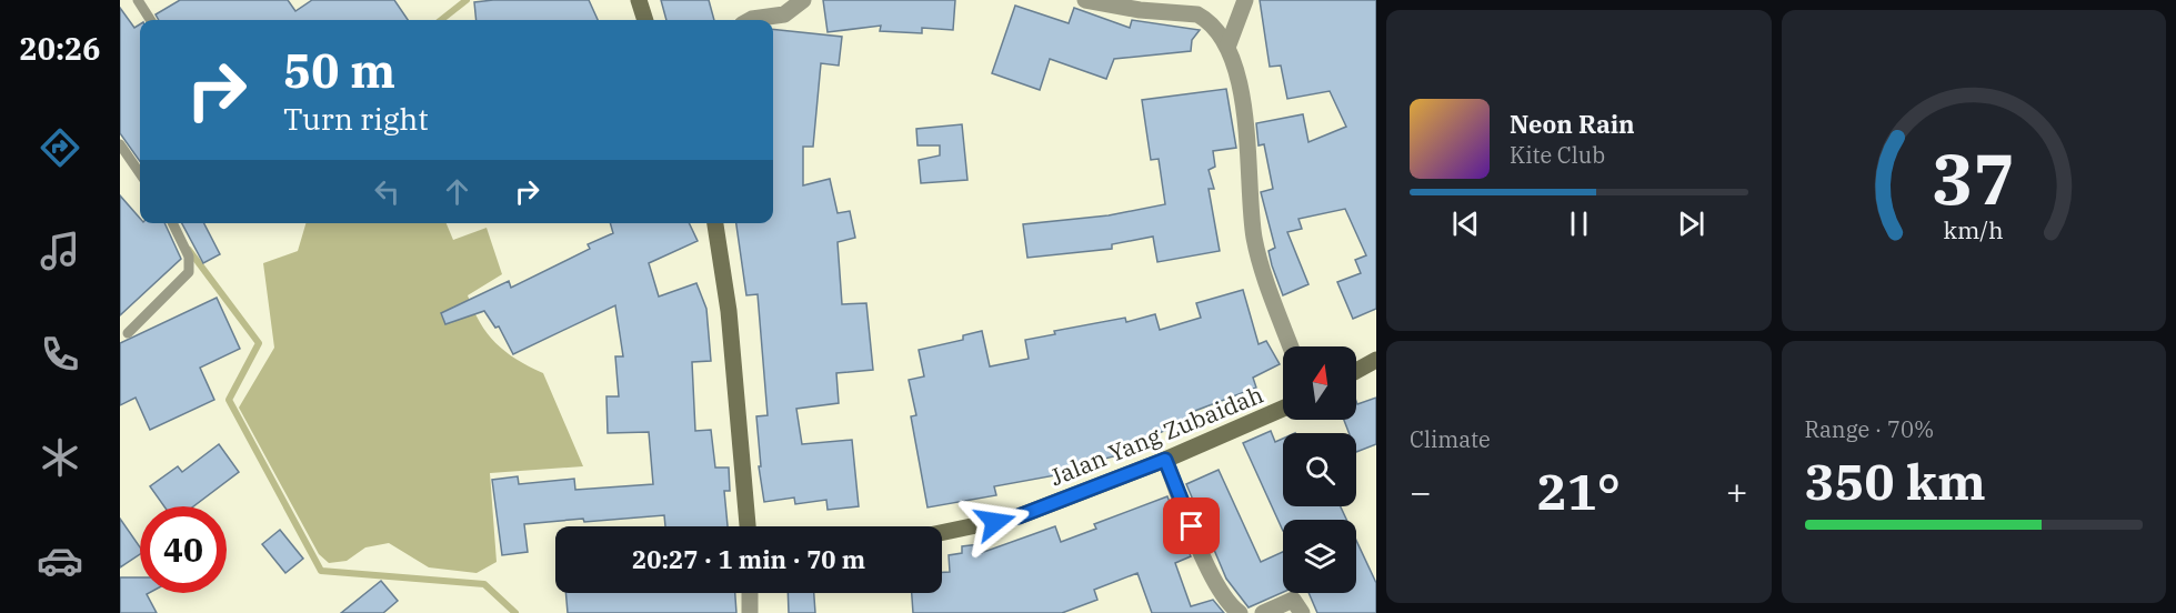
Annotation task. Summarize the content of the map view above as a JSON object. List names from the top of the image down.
{
  "streets": {
    "street": ["Jalan Yang Zubaidah"]
  },
  "north": "top",
  "page": {
    "tabs": "20:26",
    "turn": ["50 m", "Turn right"],
    "song": ["Neon Rain", "Kite Club"],
    "tile": [
      "Climate",
      ["Range · 70%", "350 km"]
    ],
    "heat": ["−", "21°", "+"],
    "limit": "40",
    "trip": "20:27 · 1 min · 70 m",
    "gauge": ["37", "km/h"]
  }
}
